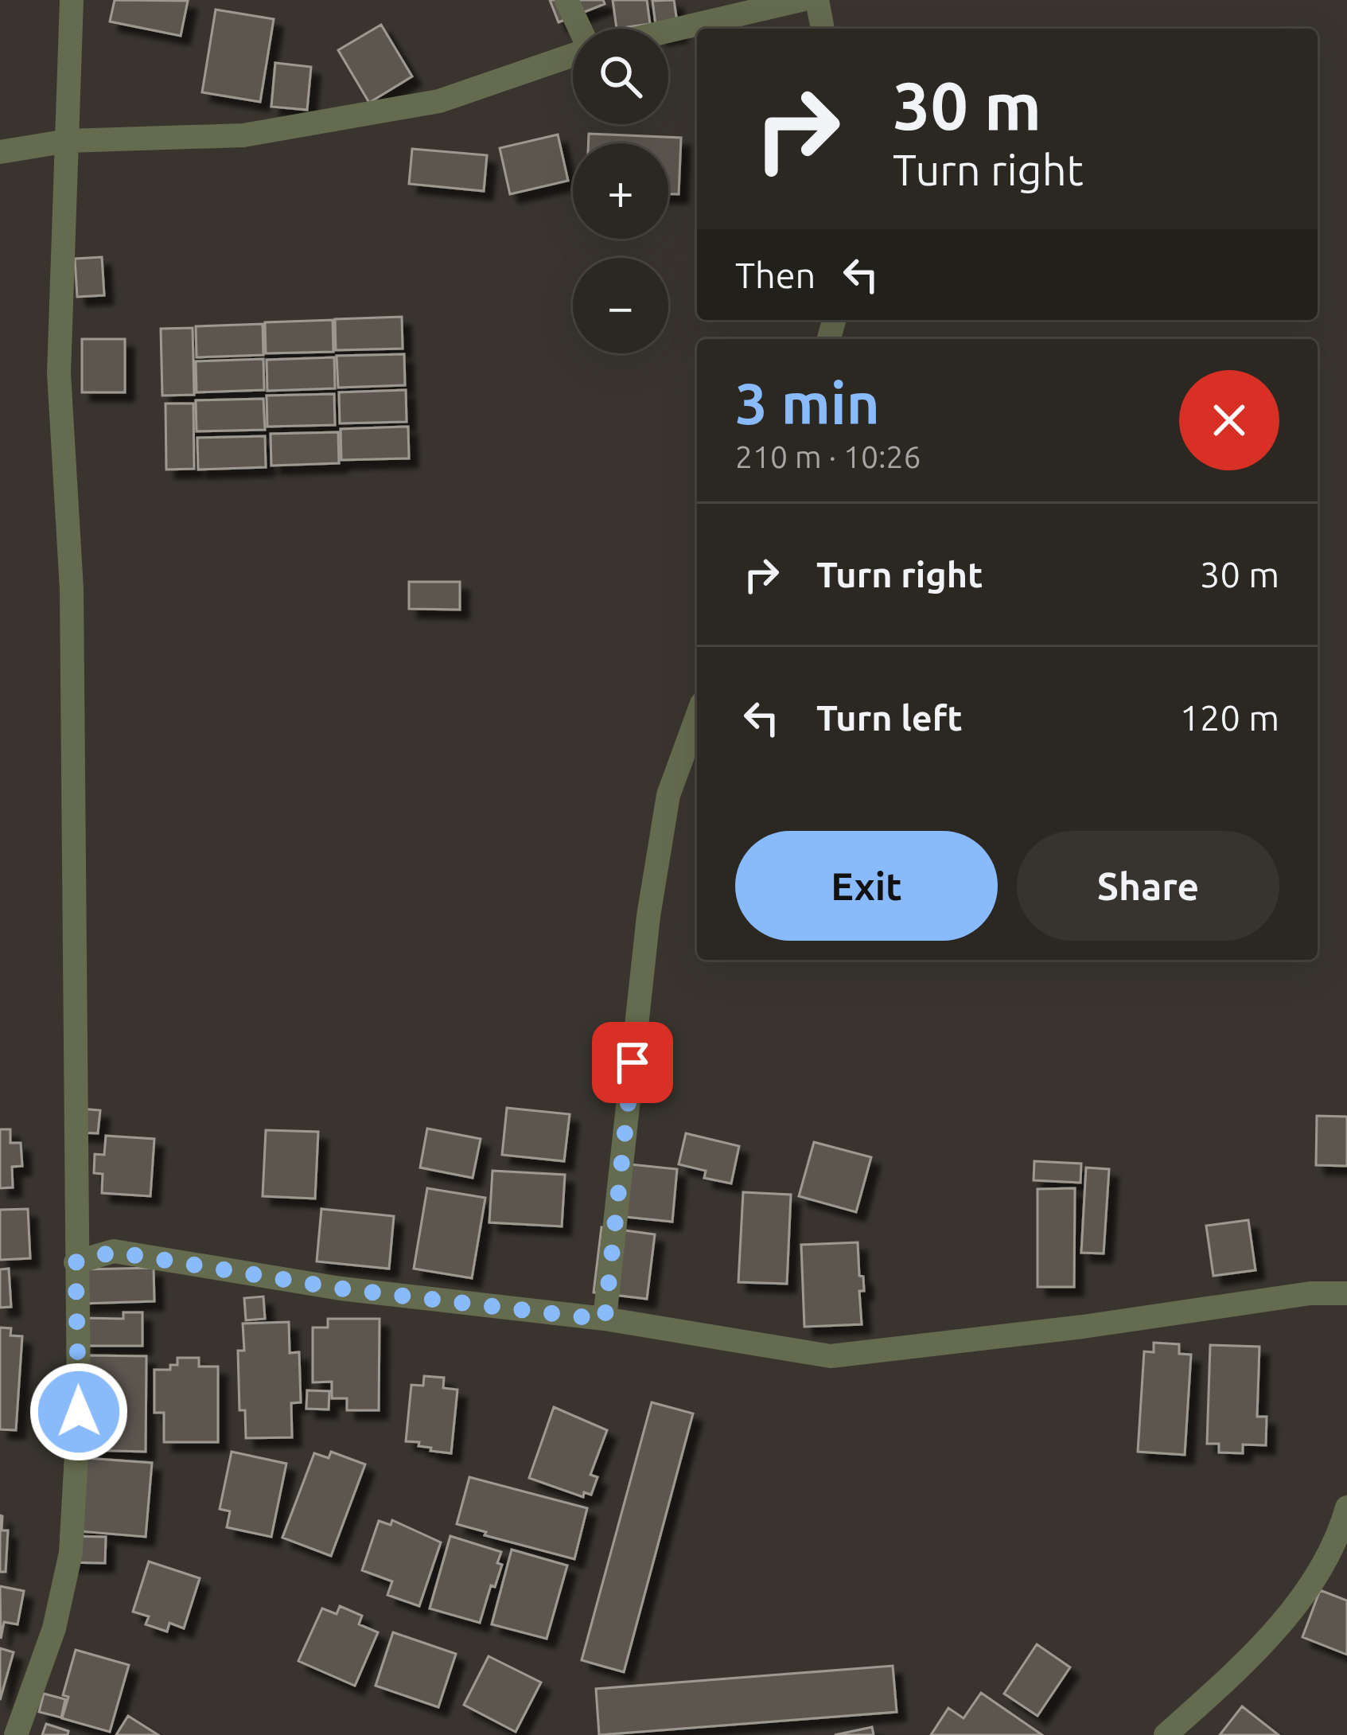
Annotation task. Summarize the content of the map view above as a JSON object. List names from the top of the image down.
{
  "page": {
    "map_buttons": ["+", "−"],
    "turn": ["30 m", "Turn right"],
    "then": "Then",
    "heading": ["3 min", "210 m · 10:26"],
    "list": [
      {
        "name": "Turn right",
        "value": "30 m"
      },
      {
        "name": "Turn left",
        "value": "120 m"
      }
    ],
    "buttons": ["Exit", "Share"]
  }
}
